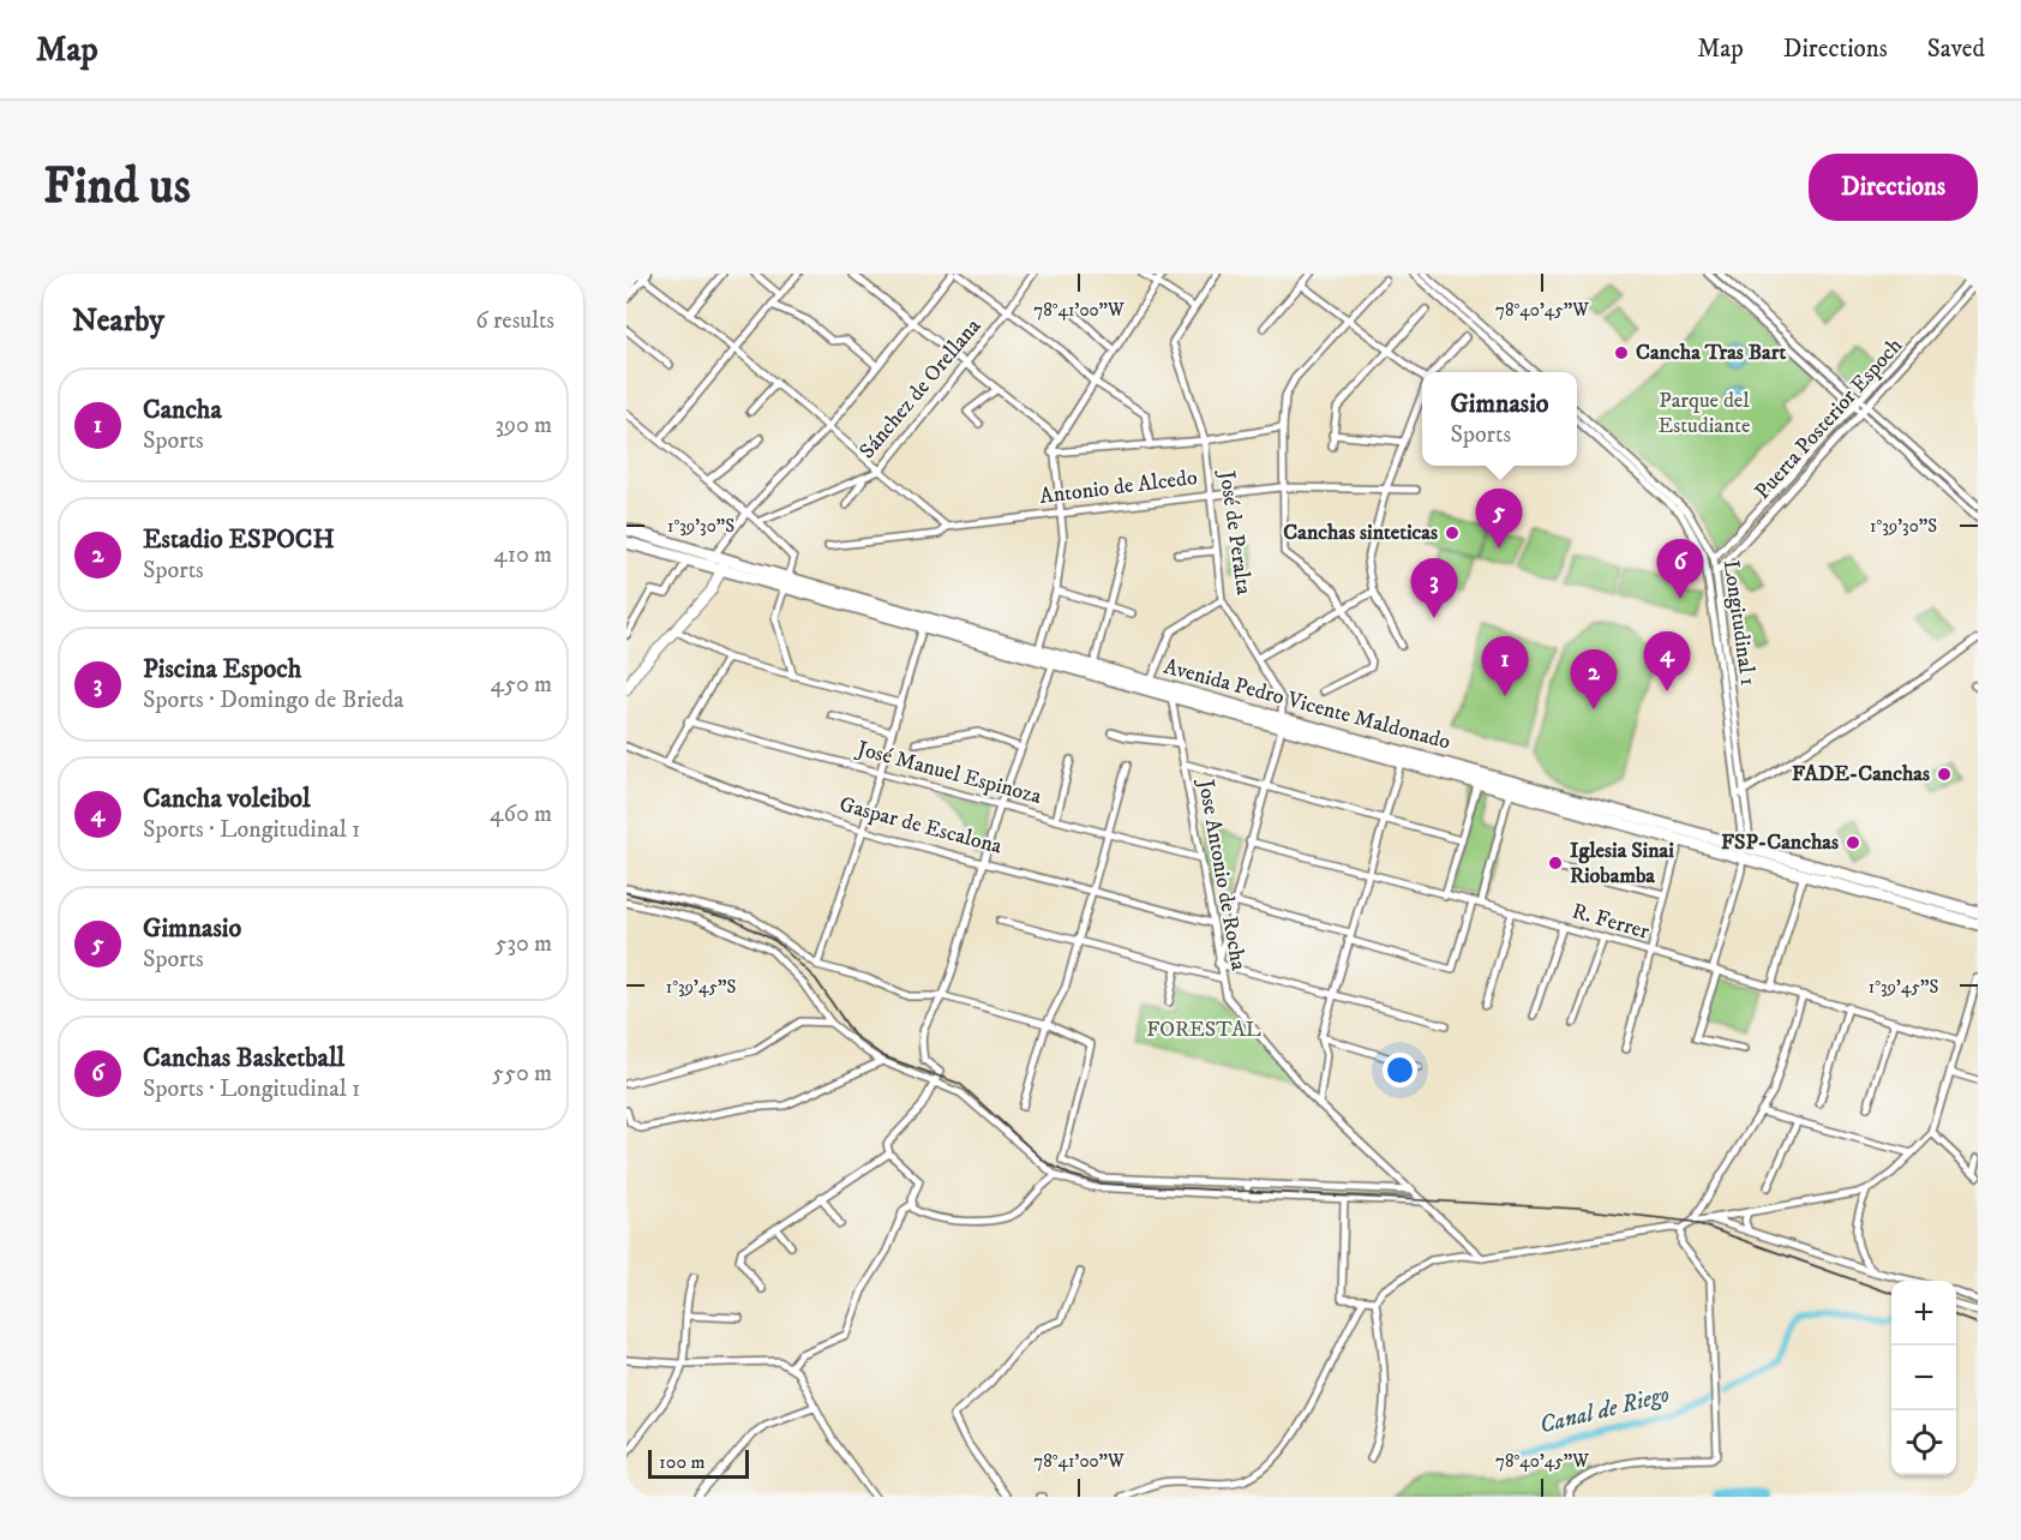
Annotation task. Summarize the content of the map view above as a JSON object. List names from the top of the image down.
{
  "streets": {
    "main road": ["Avenida Pedro Vicente Maldonado"],
    "street": [
      "Sánchez de Orellana",
      "Puerta Posterior Espoch",
      "Antonio de Alcedo",
      "José de Peralta",
      "Longitudinal 1",
      "José Manuel Espinoza",
      "Gaspar de Escalona",
      "Jose Antonio de Rocha",
      "R. Ferrer"
    ]
  },
  "crossings": [
    ["Puerta Posterior Espoch", "Longitudinal 1"],
    ["Antonio de Alcedo", "José de Peralta"],
    ["José de Peralta", "Avenida Pedro Vicente Maldonado"],
    ["Longitudinal 1", "Avenida Pedro Vicente Maldonado"],
    ["Avenida Pedro Vicente Maldonado", "Jose Antonio de Rocha"],
    ["José Manuel Espinoza", "Jose Antonio de Rocha"],
    ["Gaspar de Escalona", "Jose Antonio de Rocha"]
  ],
  "water": ["Canal de Riego"],
  "parks": ["Parque del Estudiante", "FORESTAL"],
  "places": [
    "Cancha Tras Bart",
    "Canchas sinteticas",
    "FADE-Canchas",
    "FSP-Canchas",
    "Iglesia Sinai Riobamba"
  ],
  "scale_bar": "100 m",
  "page": {
    "header": "Map",
    "nav": ["Map", "Directions", "Saved"],
    "buttons": "Directions",
    "title": "Find us",
    "heading": ["Nearby", "6 results"],
    "list": [
      {
        "mark": "1",
        "name": "Cancha",
        "note": "Sports",
        "value": "390 m"
      },
      {
        "mark": "2",
        "name": "Estadio ESPOCH",
        "note": "Sports",
        "value": "410 m"
      },
      {
        "mark": "3",
        "name": "Piscina Espoch",
        "note": "Sports · Domingo de Brieda",
        "value": "450 m"
      },
      {
        "mark": "4",
        "name": "Cancha voleibol",
        "note": "Sports · Longitudinal 1",
        "value": "460 m"
      },
      {
        "mark": "5",
        "name": "Gimnasio",
        "note": "Sports",
        "value": "530 m"
      },
      {
        "mark": "6",
        "name": "Canchas Basketball",
        "note": "Sports · Longitudinal 1",
        "value": "550 m"
      }
    ],
    "popup": ["Gimnasio", "Sports"],
    "pins": [
      "5",
      "6",
      "3",
      "4",
      "1",
      "2"
    ],
    "map_buttons": ["+", "−"],
    "scale": "100 m"
  },
  "coordinates": [
    "78°41'00\"W",
    "78°40'45\"W",
    "1°39'30\"S",
    "1°39'45\"S"
  ]
}
